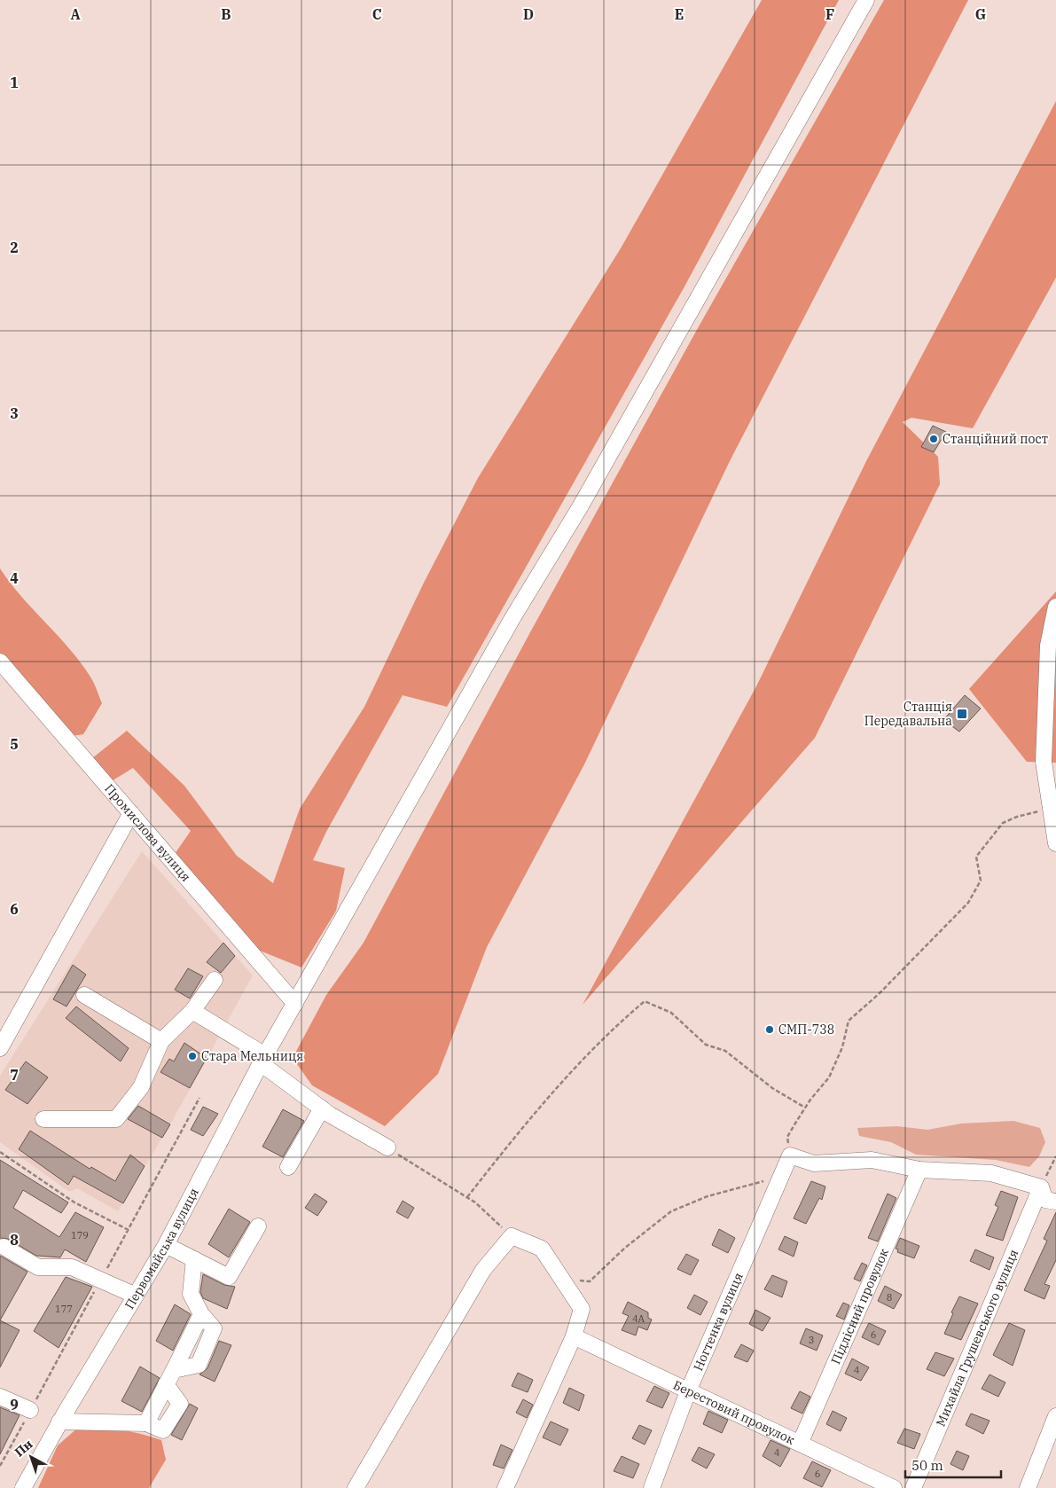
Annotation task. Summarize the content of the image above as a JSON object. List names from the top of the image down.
{
  "streets": {
    "street": [
      "Промислова вулиця",
      "Первомайська вулиця",
      "Підлісний провулок",
      "Ногтенка вулиця",
      "Михайла Грушевського вулиця",
      "Берестовий провулок"
    ]
  },
  "crossings": [
    ["Промислова вулиця", "Первомайська вулиця"],
    ["Підлісний провулок", "Берестовий провулок"],
    ["Ногтенка вулиця", "Берестовий провулок"]
  ],
  "places": {
    "other": ["Станційний пост", "СМП-738", "Стара Мельниця"],
    "transit": ["Станція Передавальна"]
  },
  "house_numbers": [
    "179",
    "8",
    "177",
    "4А",
    "6",
    "3",
    "4",
    "4",
    "6"
  ],
  "scale_bar": "50 m",
  "north": "top left",
  "grid": {
    "columns": [
      "A",
      "B",
      "C",
      "D",
      "E",
      "F",
      "G"
    ],
    "rows": [
      "1",
      "2",
      "3",
      "4",
      "5",
      "6",
      "7",
      "8",
      "9"
    ]
  }
}
